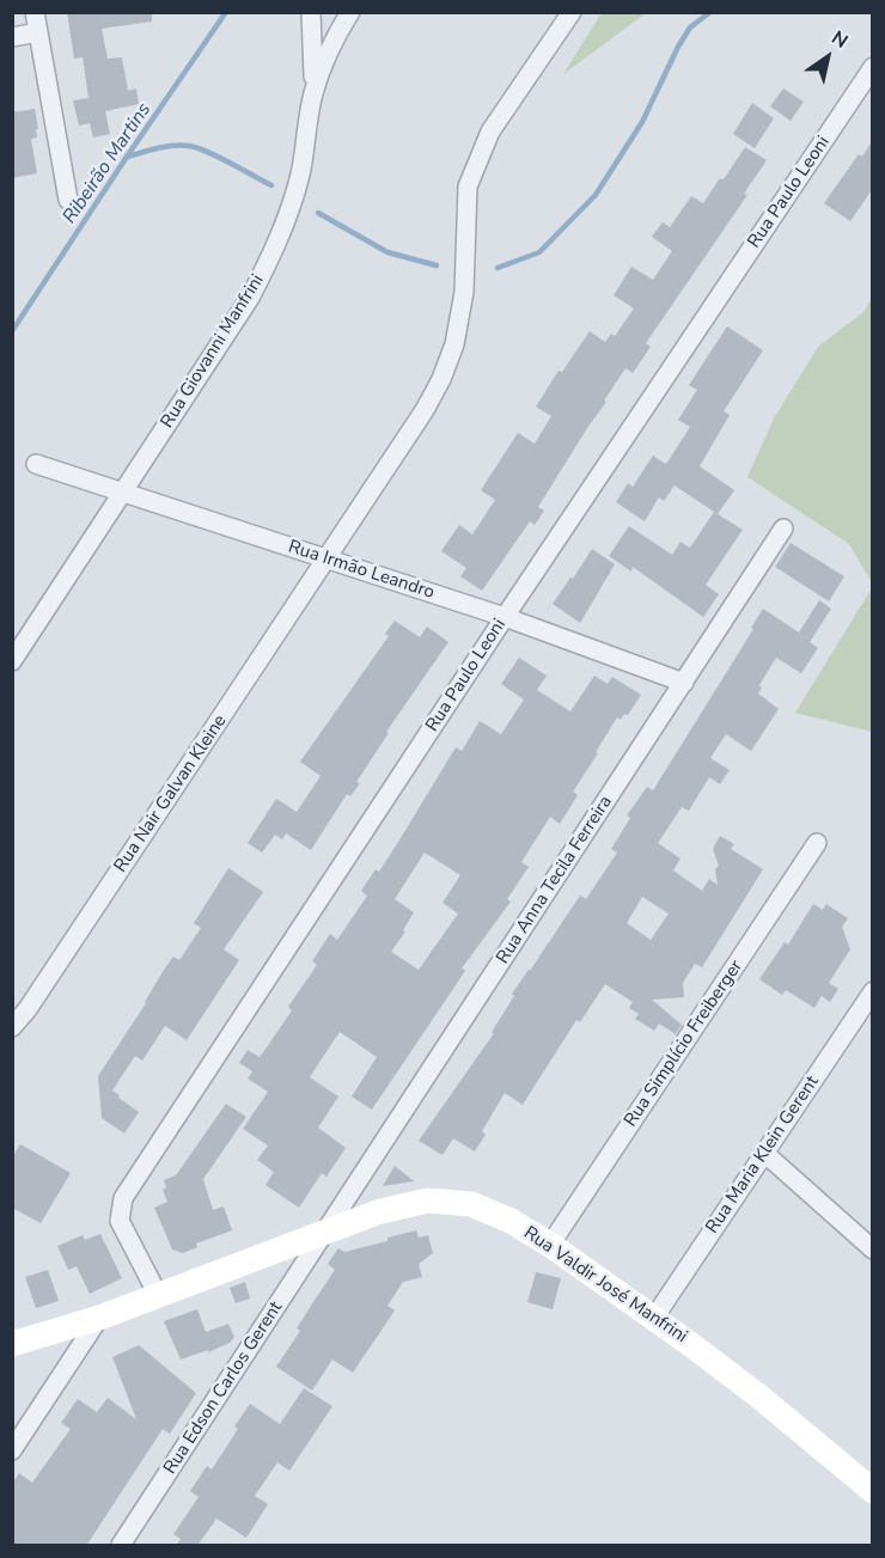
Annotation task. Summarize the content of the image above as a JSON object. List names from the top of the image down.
{
  "streets": {
    "street": [
      "Rua Paulo Leoni",
      "Rua Giovanni Manfrini",
      "Rua Irmão Leandro",
      "Rua Nair Galvan Kleine",
      "Rua Anna Tecila Ferreira",
      "Rua Simplício Freiberger",
      "Rua Maria Klein Gerent",
      "Rua Valdir José Manfrini",
      "Rua Edson Carlos Gerent"
    ]
  },
  "crossings": [
    ["Rua Paulo Leoni", "Rua Irmão Leandro"],
    ["Rua Paulo Leoni", "Rua Valdir José Manfrini"],
    ["Rua Giovanni Manfrini", "Rua Irmão Leandro"],
    ["Rua Irmão Leandro", "Rua Nair Galvan Kleine"],
    ["Rua Irmão Leandro", "Rua Anna Tecila Ferreira"],
    ["Rua Anna Tecila Ferreira", "Rua Valdir José Manfrini"],
    ["Rua Anna Tecila Ferreira", "Rua Edson Carlos Gerent"],
    ["Rua Simplício Freiberger", "Rua Valdir José Manfrini"],
    ["Rua Maria Klein Gerent", "Rua Valdir José Manfrini"],
    ["Rua Valdir José Manfrini", "Rua Edson Carlos Gerent"]
  ],
  "water": ["Ribeirão Martins"],
  "north": "top right"
}
